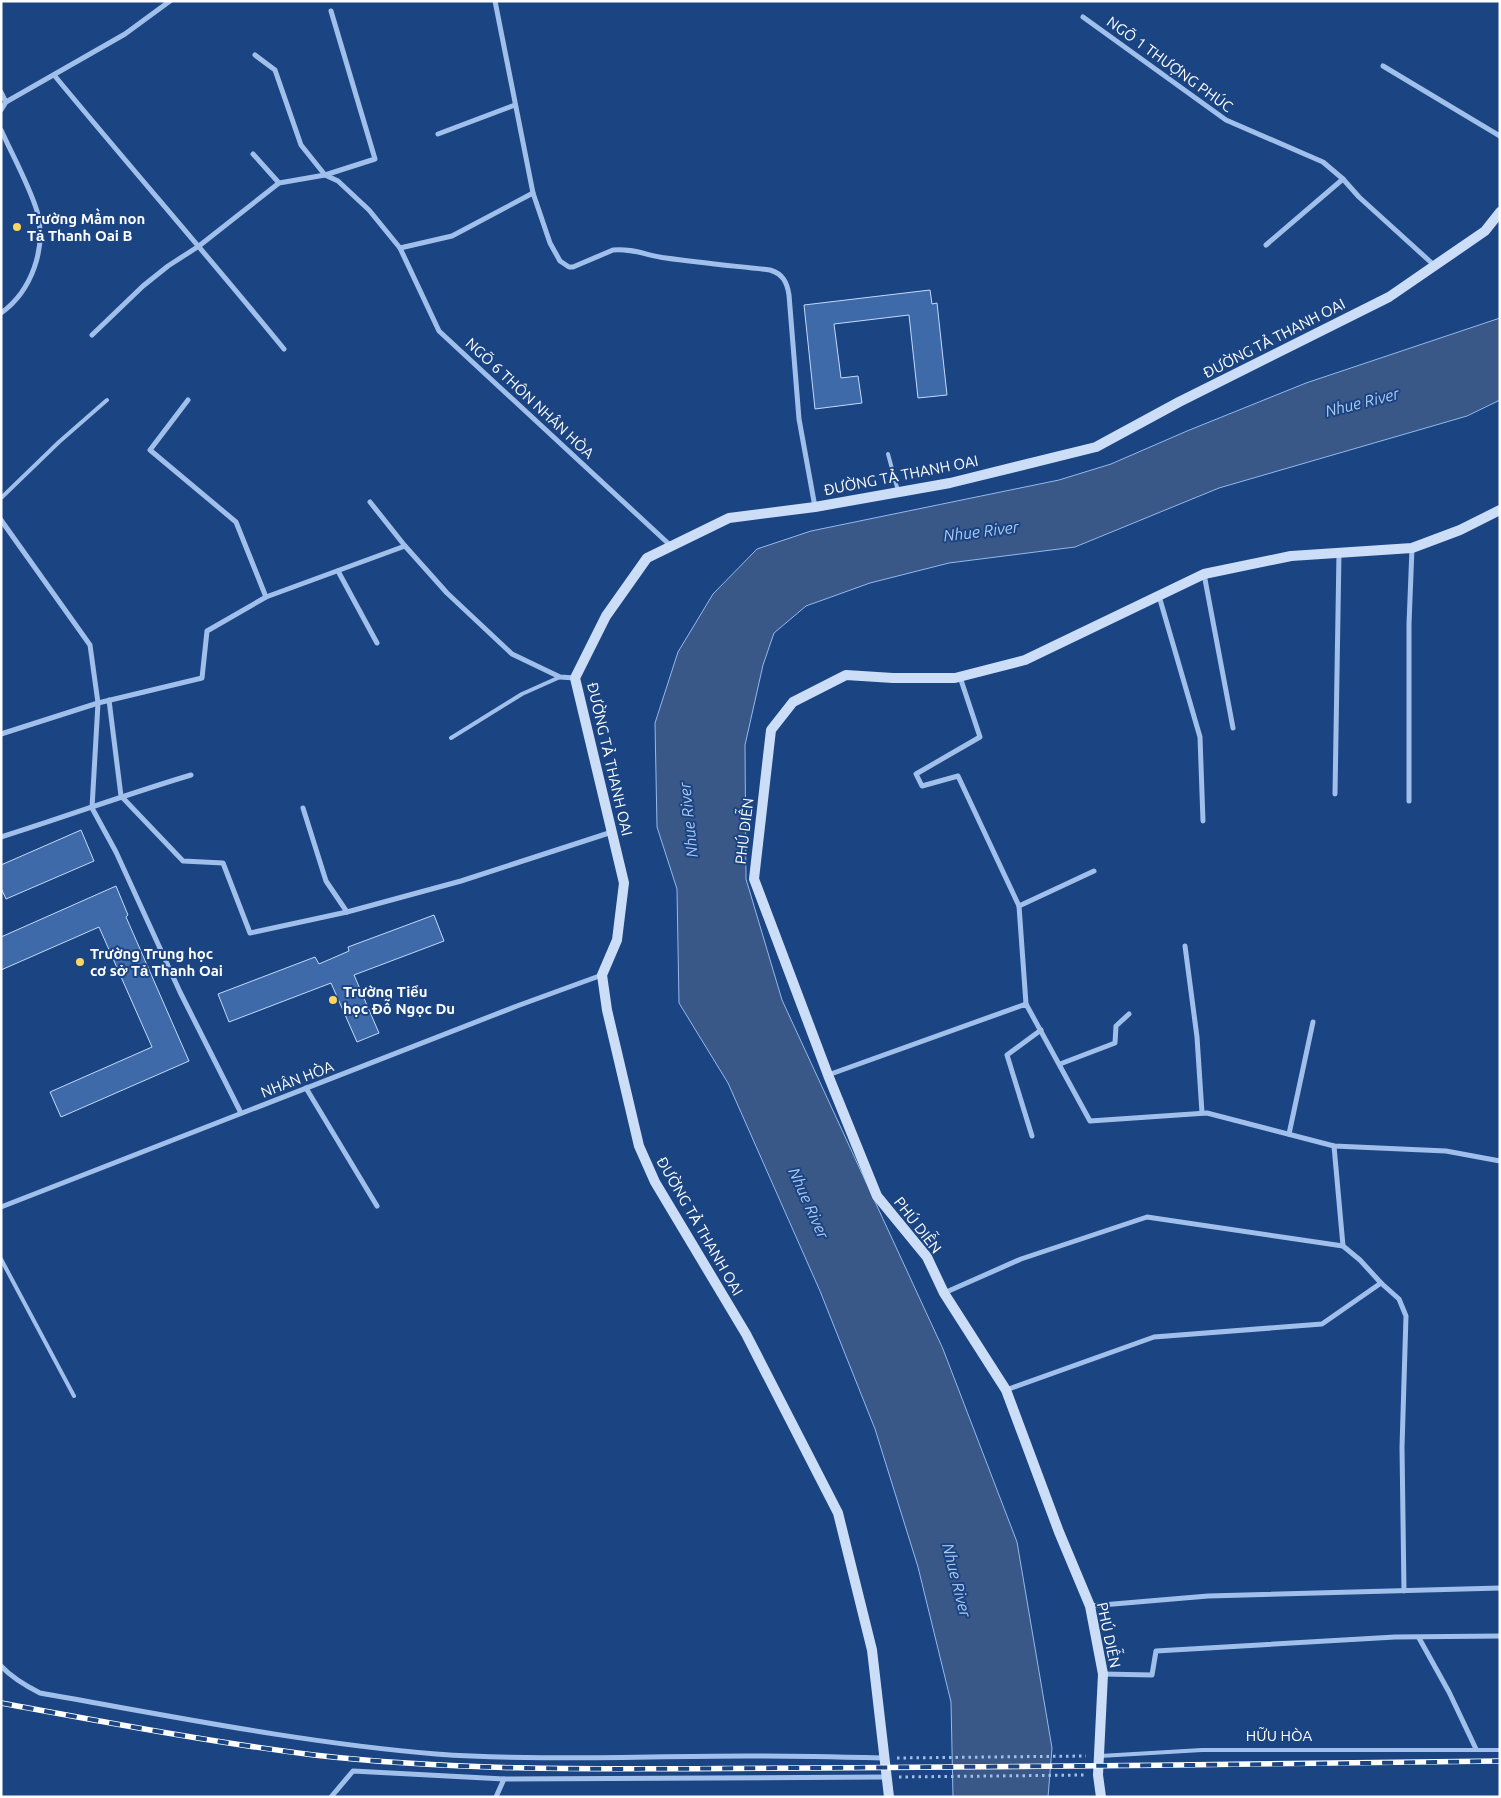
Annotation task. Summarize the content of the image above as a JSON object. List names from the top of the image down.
{
  "streets": {
    "street": [
      "NGÕ 1 THƯỢNG PHÚC",
      "ĐƯỜNG TẢ THANH OAI",
      "NGÕ 6 THÔN NHÂN HÒA",
      "PHÚ DIỄN",
      "NHÂN HÒA"
    ],
    "lane": ["HỮU HÒA"]
  },
  "crossings": [
    ["NGÕ 1 THƯỢNG PHÚC", "ĐƯỜNG TẢ THANH OAI"],
    ["ĐƯỜNG TẢ THANH OAI", "NGÕ 6 THÔN NHÂN HÒA"],
    ["ĐƯỜNG TẢ THANH OAI", "NHÂN HÒA"],
    ["PHÚ DIỄN", "HỮU HÒA"]
  ],
  "water": ["Nhue River"],
  "places": ["Trường Mầm non Tả Thanh Oai B", "Trường Trung học cơ sở Tả Thanh Oai", "Trường Tiểu học Đỗ Ngọc Du"]
}
